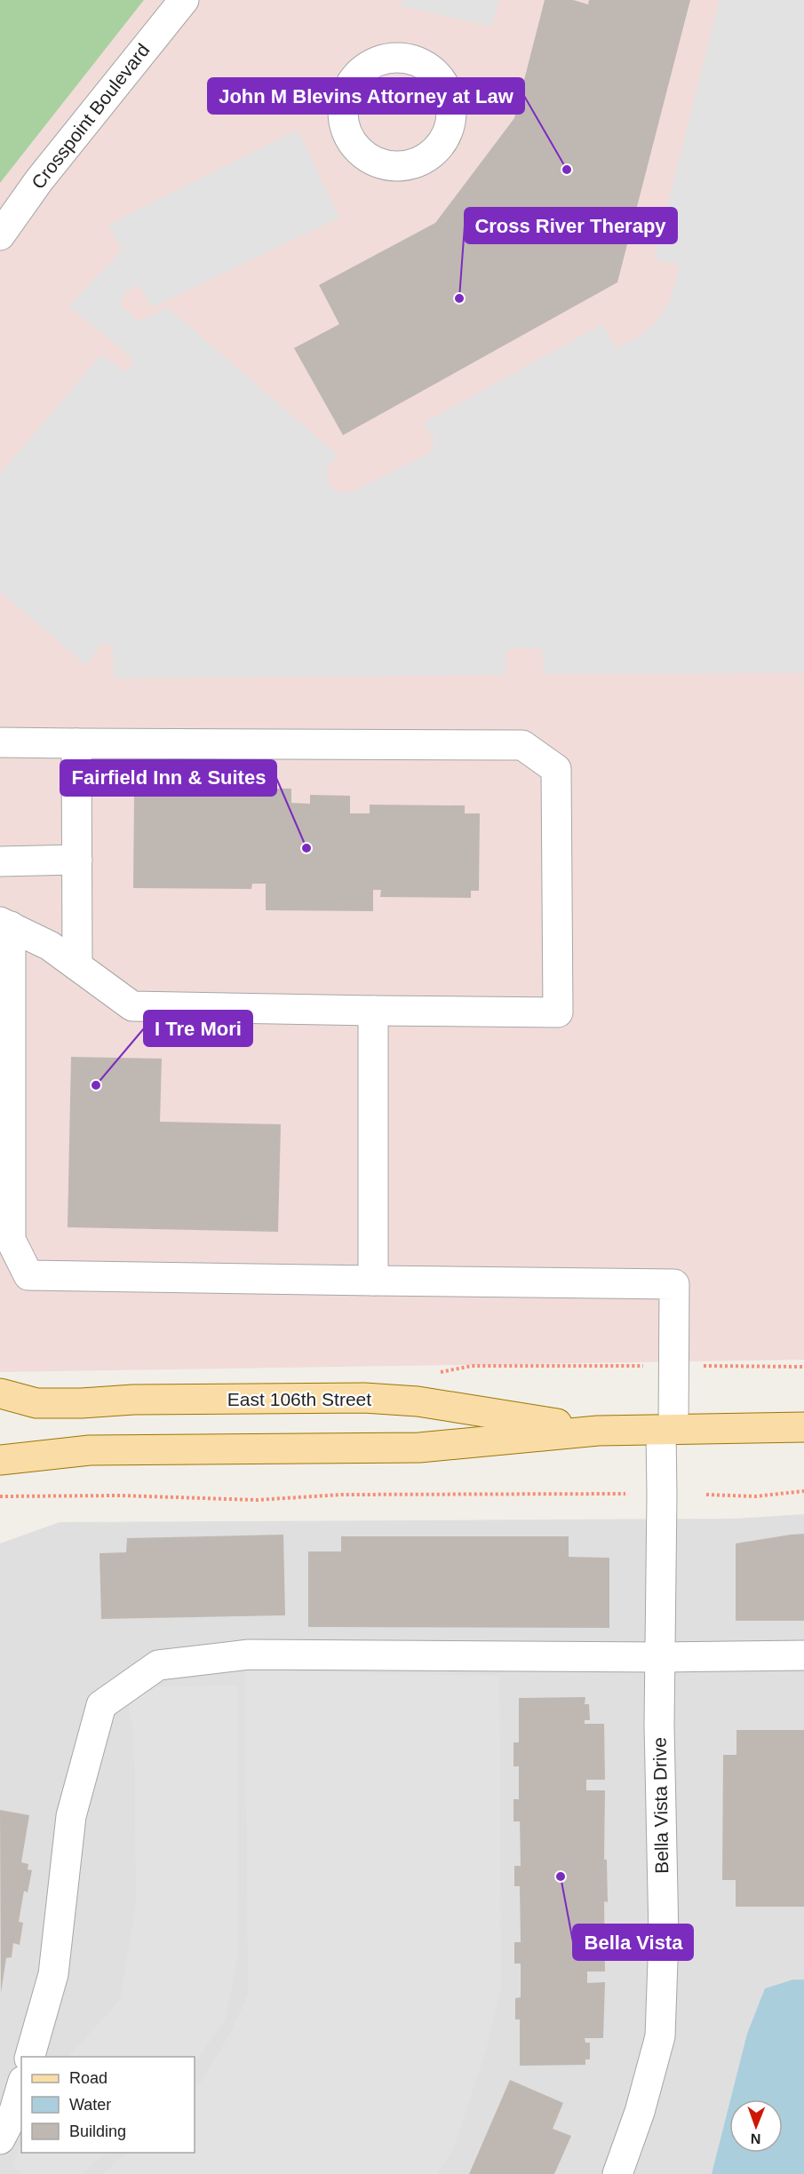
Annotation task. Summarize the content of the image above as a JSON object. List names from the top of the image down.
{
  "streets": {
    "main road": ["East 106th Street"],
    "street": ["Crosspoint Boulevard", "Bella Vista Drive"]
  },
  "crossings": [
    ["East 106th Street", "Bella Vista Drive"]
  ],
  "places": [
    "John M Blevins Attorney at Law",
    "Cross River Therapy",
    "Fairfield Inn & Suites",
    "I Tre Mori",
    "Bella Vista"
  ],
  "legend": ["Road", "Water", "Building"],
  "north": "bottom"
}
